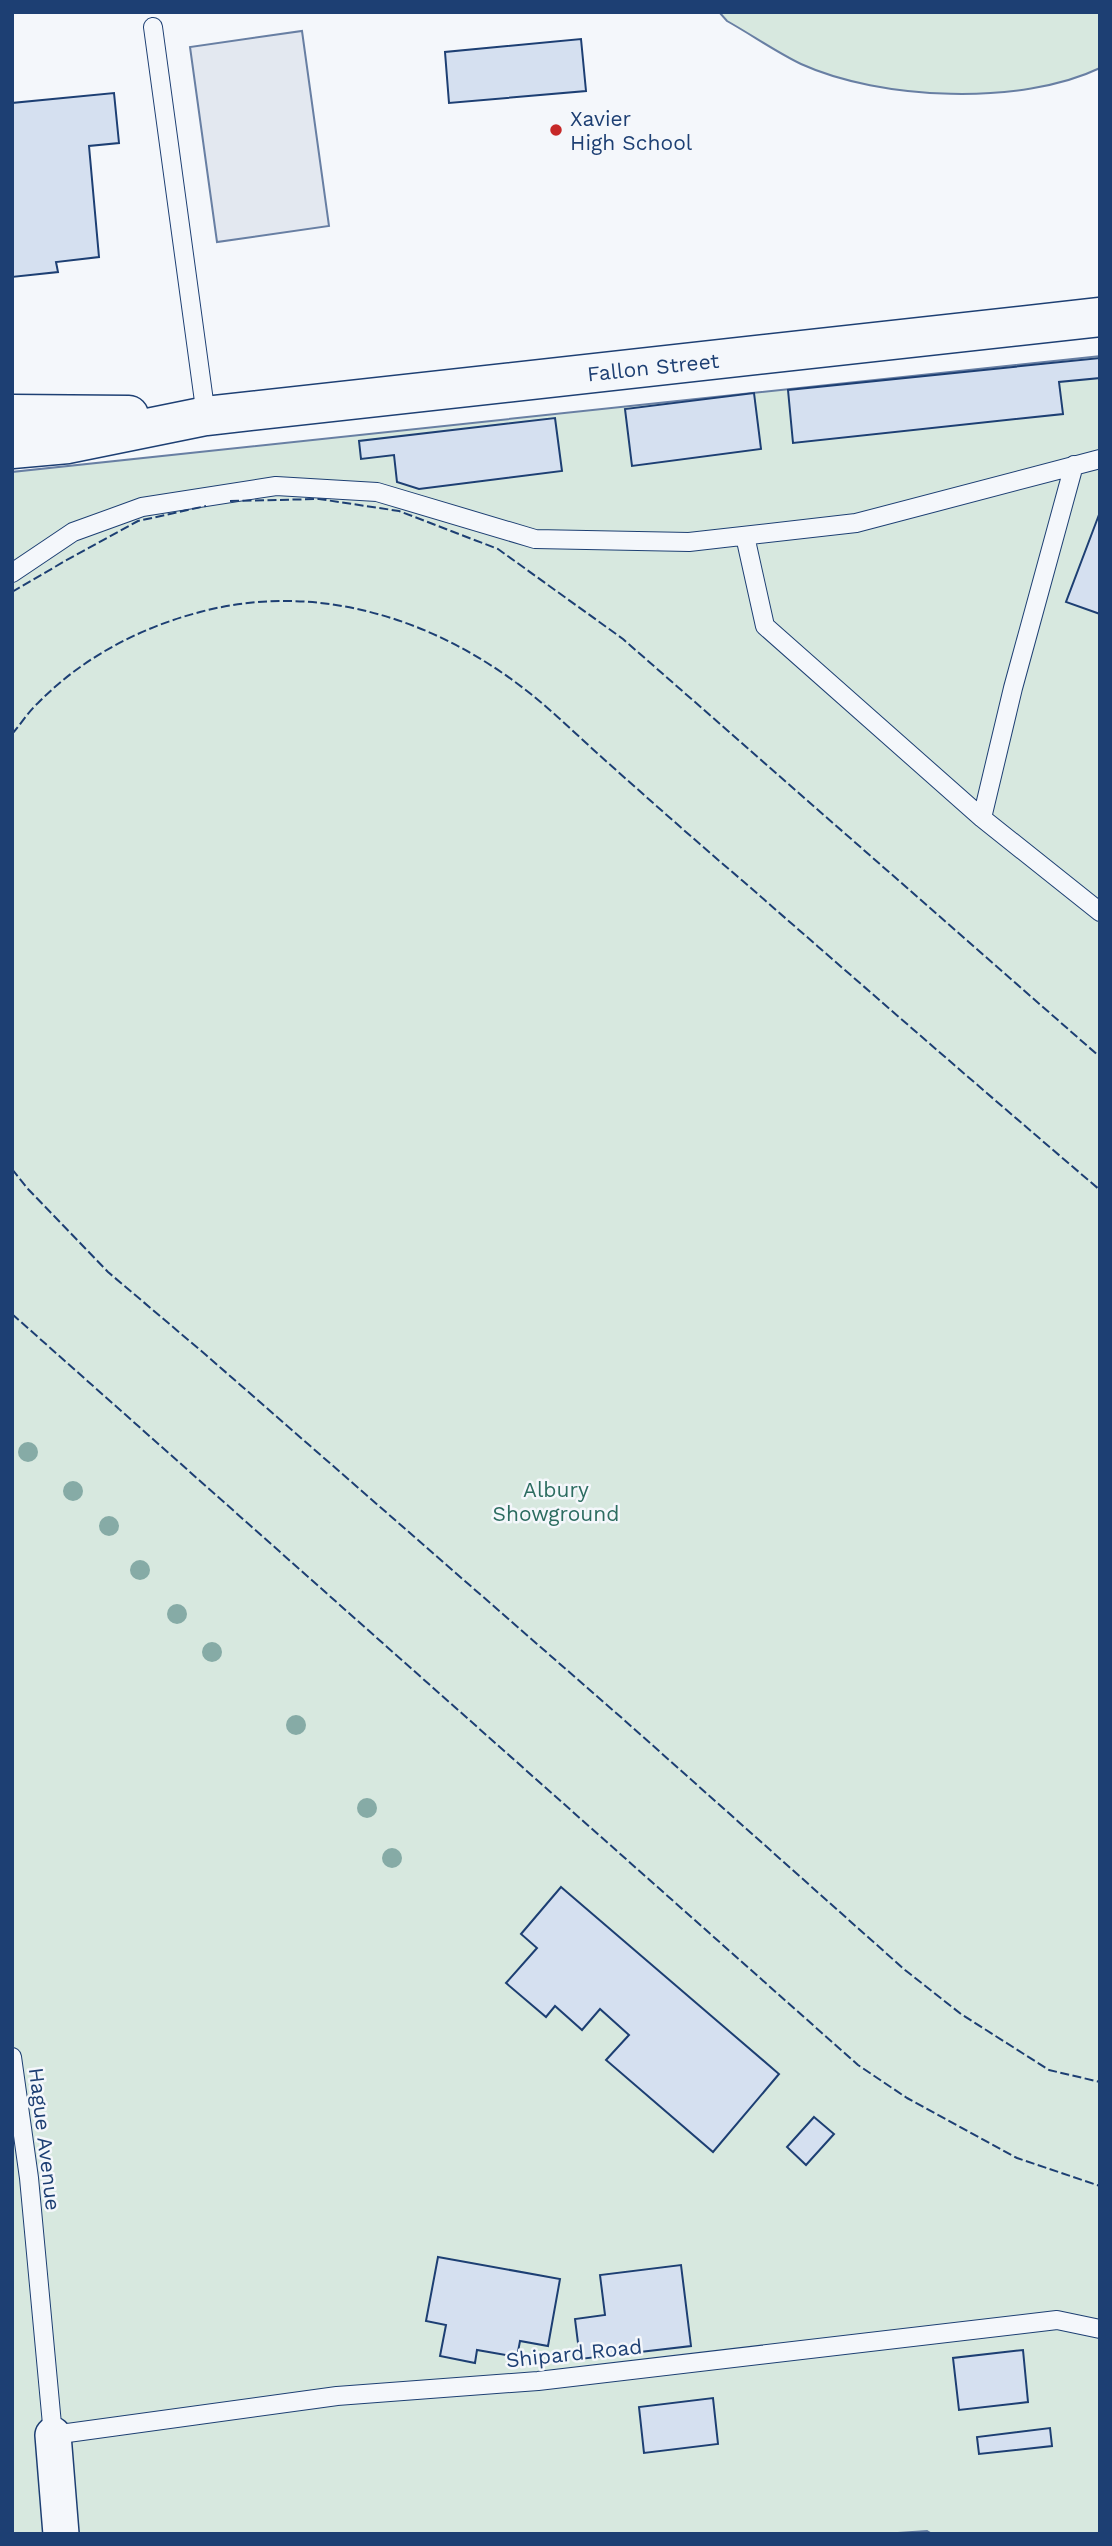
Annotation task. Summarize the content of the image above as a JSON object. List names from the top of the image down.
{
  "streets": {
    "street": ["Fallon Street"],
    "lane": ["Hague Avenue", "Shipard Road"]
  },
  "crossings": [
    ["Hague Avenue", "Shipard Road"]
  ],
  "parks": ["Albury Showground"],
  "places": ["Xavier High School"]
}
